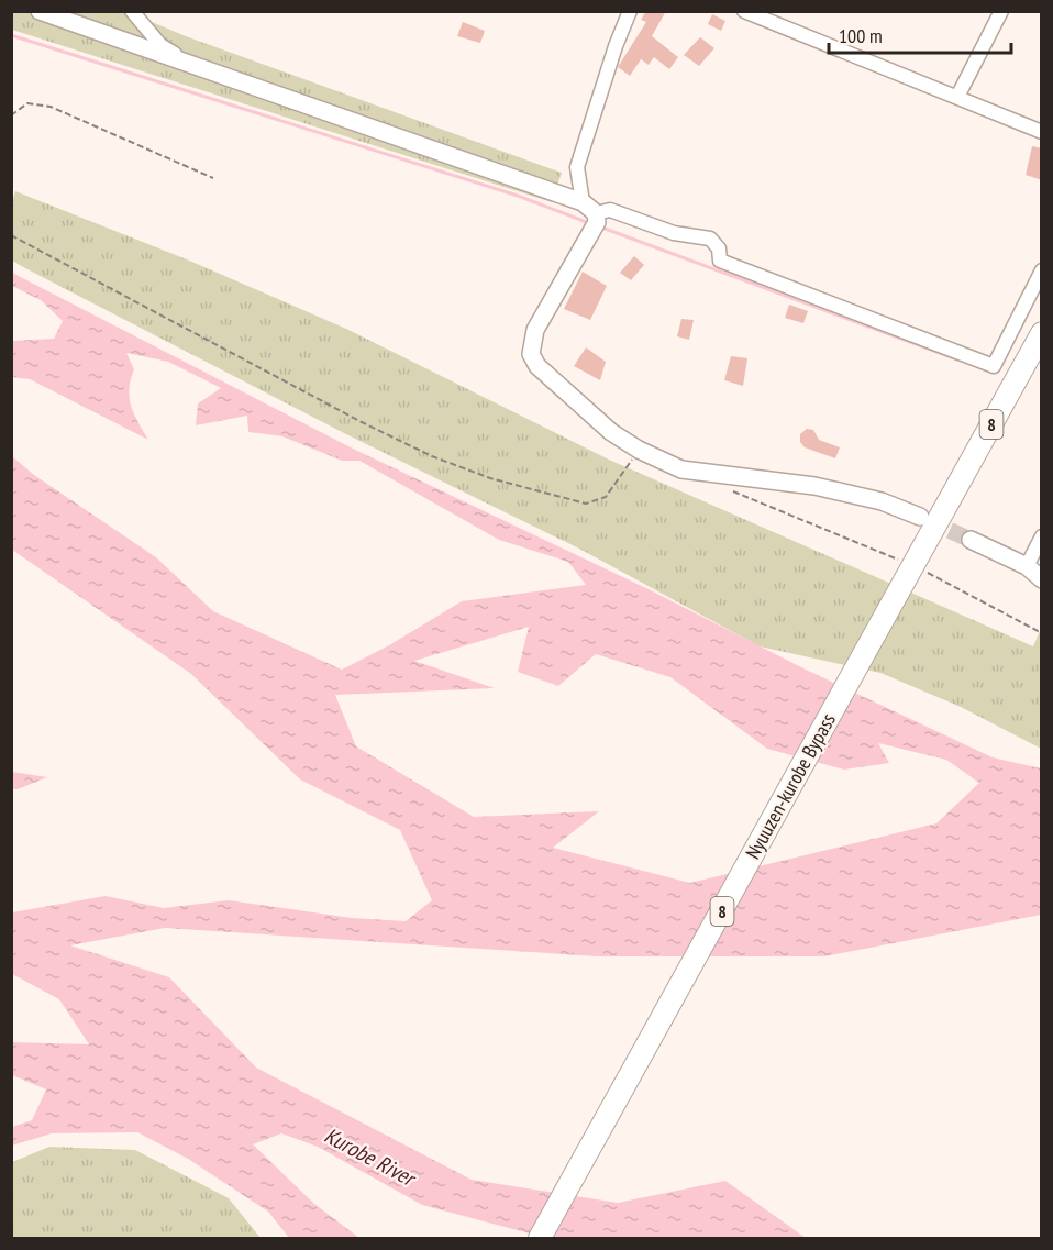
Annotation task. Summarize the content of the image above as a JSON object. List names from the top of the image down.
{
  "streets": {
    "highway": ["8", "Nyuuzen-kurobe Bypass"]
  },
  "water": ["Kurobe River"],
  "scale_bar": "100 m"
}
